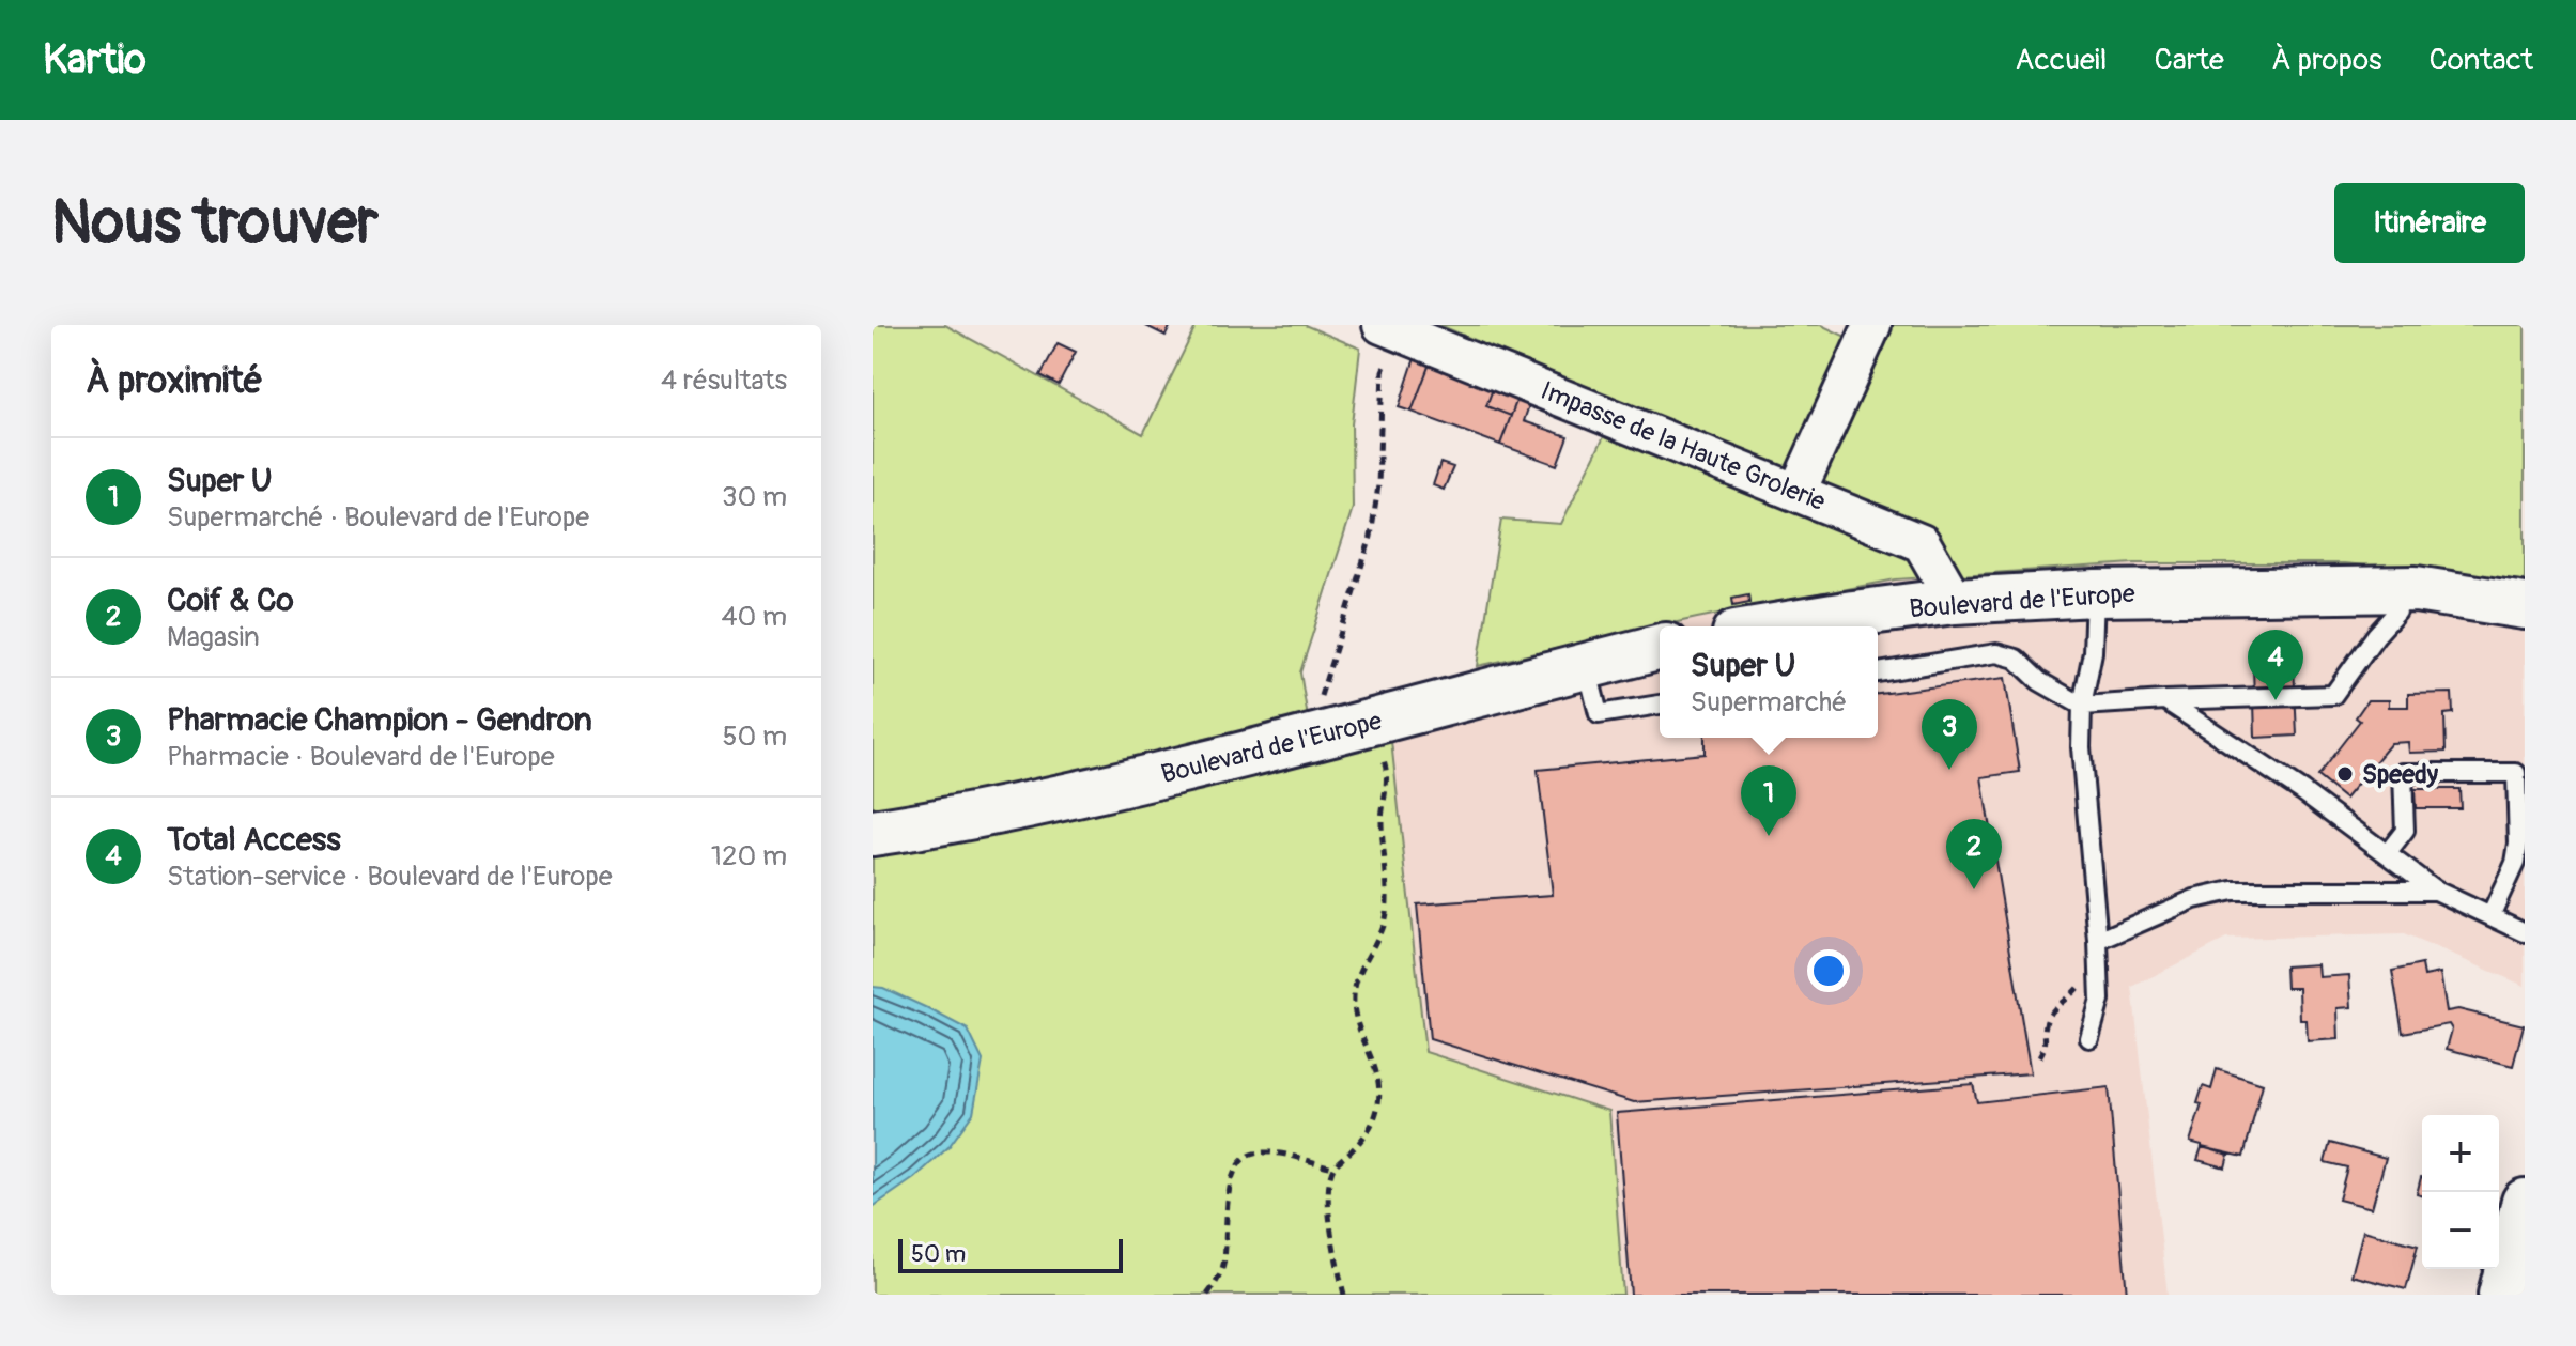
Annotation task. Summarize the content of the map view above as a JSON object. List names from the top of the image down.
{
  "streets": {
    "street": ["Impasse de la Haute Grolerie", "Boulevard de l'Europe"]
  },
  "crossings": [
    ["Impasse de la Haute Grolerie", "Boulevard de l'Europe"]
  ],
  "places": ["Speedy"],
  "scale_bar": "50 m",
  "page": {
    "header": "Kartio",
    "nav": [
      "Accueil",
      "Carte",
      "À propos",
      "Contact"
    ],
    "buttons": "Itinéraire",
    "title": "Nous trouver",
    "heading": ["À proximité", "4 résultats"],
    "list": [
      {
        "mark": "1",
        "name": "Super U",
        "note": "Supermarché · Boulevard de l'Europe",
        "value": "30 m"
      },
      {
        "mark": "2",
        "name": "Coif & Co",
        "note": "Magasin",
        "value": "40 m"
      },
      {
        "mark": "3",
        "name": "Pharmacie Champion - Gendron",
        "note": "Pharmacie · Boulevard de l'Europe",
        "value": "50 m"
      },
      {
        "mark": "4",
        "name": "Total Access",
        "note": "Station-service · Boulevard de l'Europe",
        "value": "120 m"
      }
    ],
    "popup": ["Super U", "Supermarché"],
    "pins": [
      "4",
      "3",
      "1",
      "2"
    ],
    "map_buttons": ["+", "−"],
    "scale": "50 m"
  }
}
